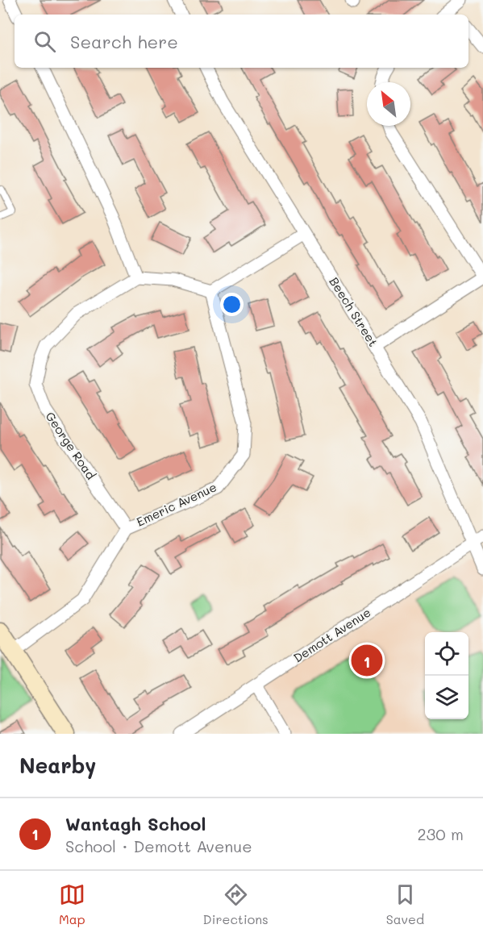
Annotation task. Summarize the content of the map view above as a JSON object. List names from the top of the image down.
{
  "streets": {
    "street": [
      "Beech Street",
      "George Road",
      "Emeric Avenue",
      "Demott Avenue"
    ]
  },
  "crossings": [
    ["Beech Street", "Demott Avenue"],
    ["George Road", "Emeric Avenue"]
  ],
  "north": "top left",
  "page": {
    "search": "Search here",
    "pins": "1",
    "heading": "Nearby",
    "list": [
      {
        "mark": "1",
        "name": "Wantagh School",
        "note": "School · Demott Avenue",
        "value": "230 m"
      }
    ],
    "nav": ["Map", "Directions", "Saved"]
  }
}
